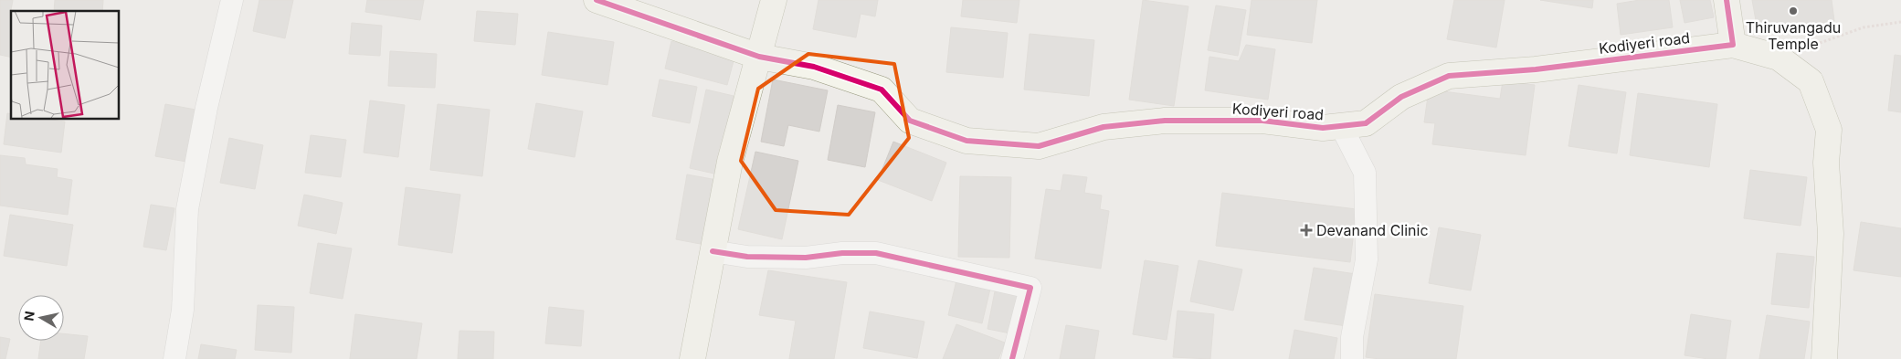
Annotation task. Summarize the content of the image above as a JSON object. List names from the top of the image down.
{
  "streets": {
    "street": ["Kodiyeri road"]
  },
  "places": {
    "other": ["Thiruvangadu Temple"],
    "health": ["Devanand Clinic"]
  },
  "north": "left"
}
